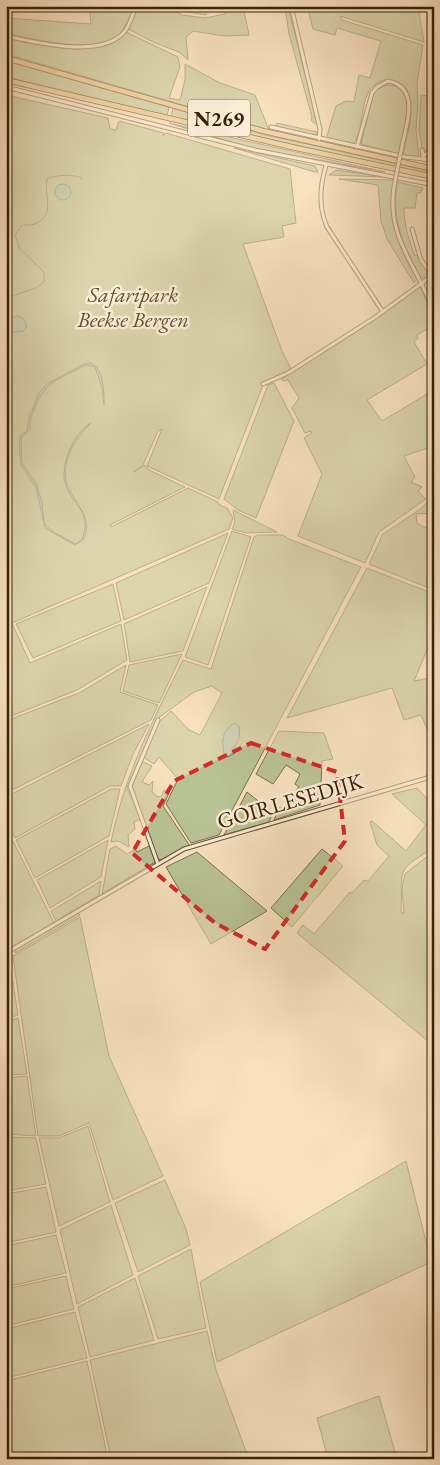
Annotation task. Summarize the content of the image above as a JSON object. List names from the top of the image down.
{
  "streets": {
    "highway": ["N269"],
    "street": ["GOIRLESEDIJK"]
  },
  "parks": ["Safaripark Beekse Bergen"]
}
